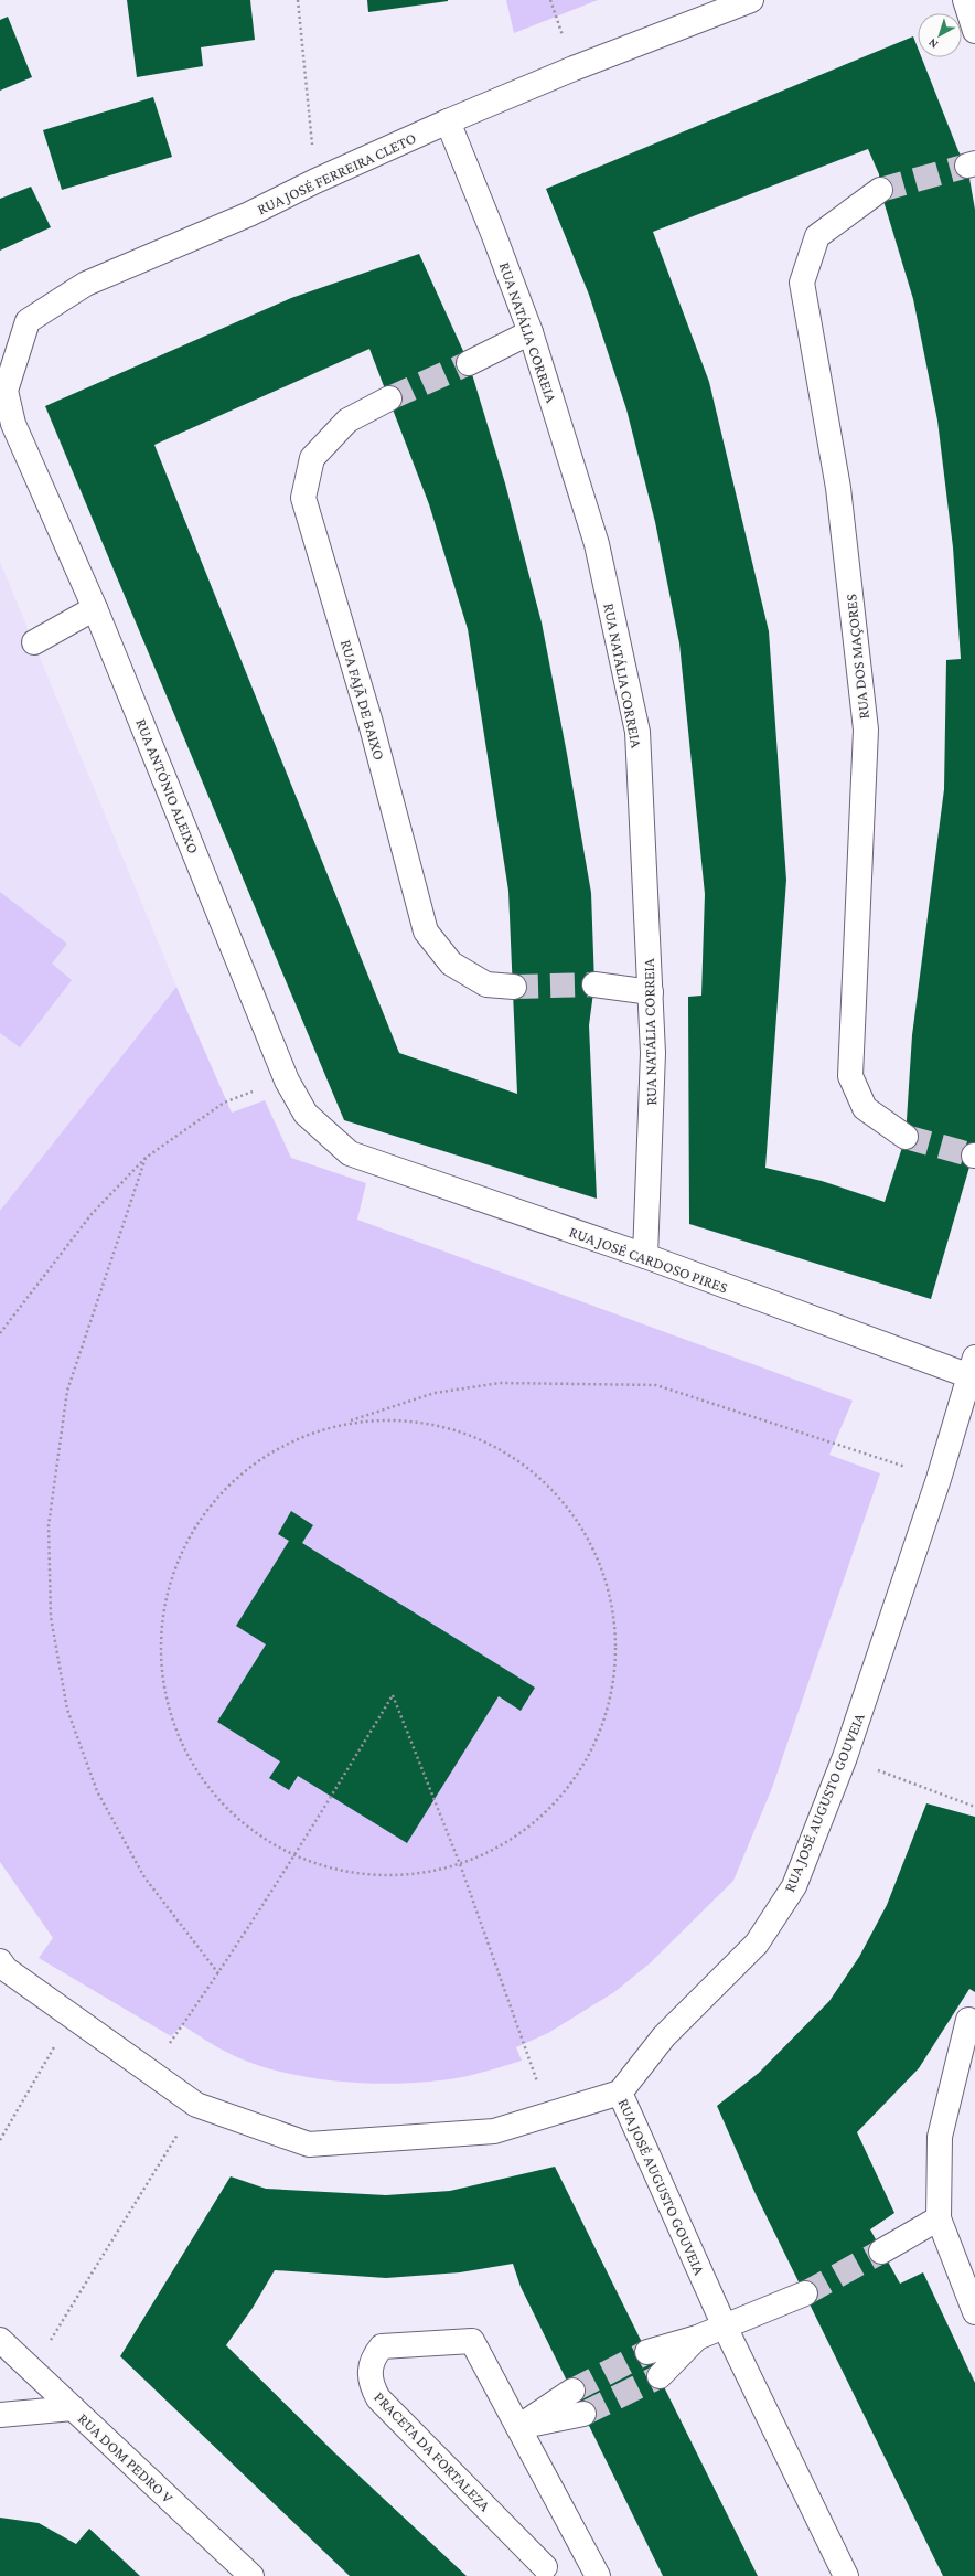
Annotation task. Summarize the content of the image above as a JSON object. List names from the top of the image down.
{
  "streets": {
    "street": [
      "RUA JOSÉ FERREIRA CLETO",
      "RUA NATÁLIA CORREIA",
      "RUA DOS MAÇORES",
      "RUA FAJÃ DE BAIXO",
      "RUA ANTÓNIO ALEIXO",
      "RUA JOSÉ CARDOSO PIRES",
      "RUA JOSÉ AUGUSTO GOUVEIA",
      "PRACETA DA FORTALEZA",
      "RUA DOM PEDRO V"
    ]
  },
  "crossings": [
    ["RUA JOSÉ FERREIRA CLETO", "RUA NATÁLIA CORREIA"],
    ["RUA JOSÉ FERREIRA CLETO", "RUA ANTÓNIO ALEIXO"],
    ["RUA NATÁLIA CORREIA", "RUA JOSÉ CARDOSO PIRES"],
    ["RUA ANTÓNIO ALEIXO", "RUA JOSÉ CARDOSO PIRES"],
    ["RUA JOSÉ CARDOSO PIRES", "RUA JOSÉ AUGUSTO GOUVEIA"]
  ],
  "north": "bottom left"
}
